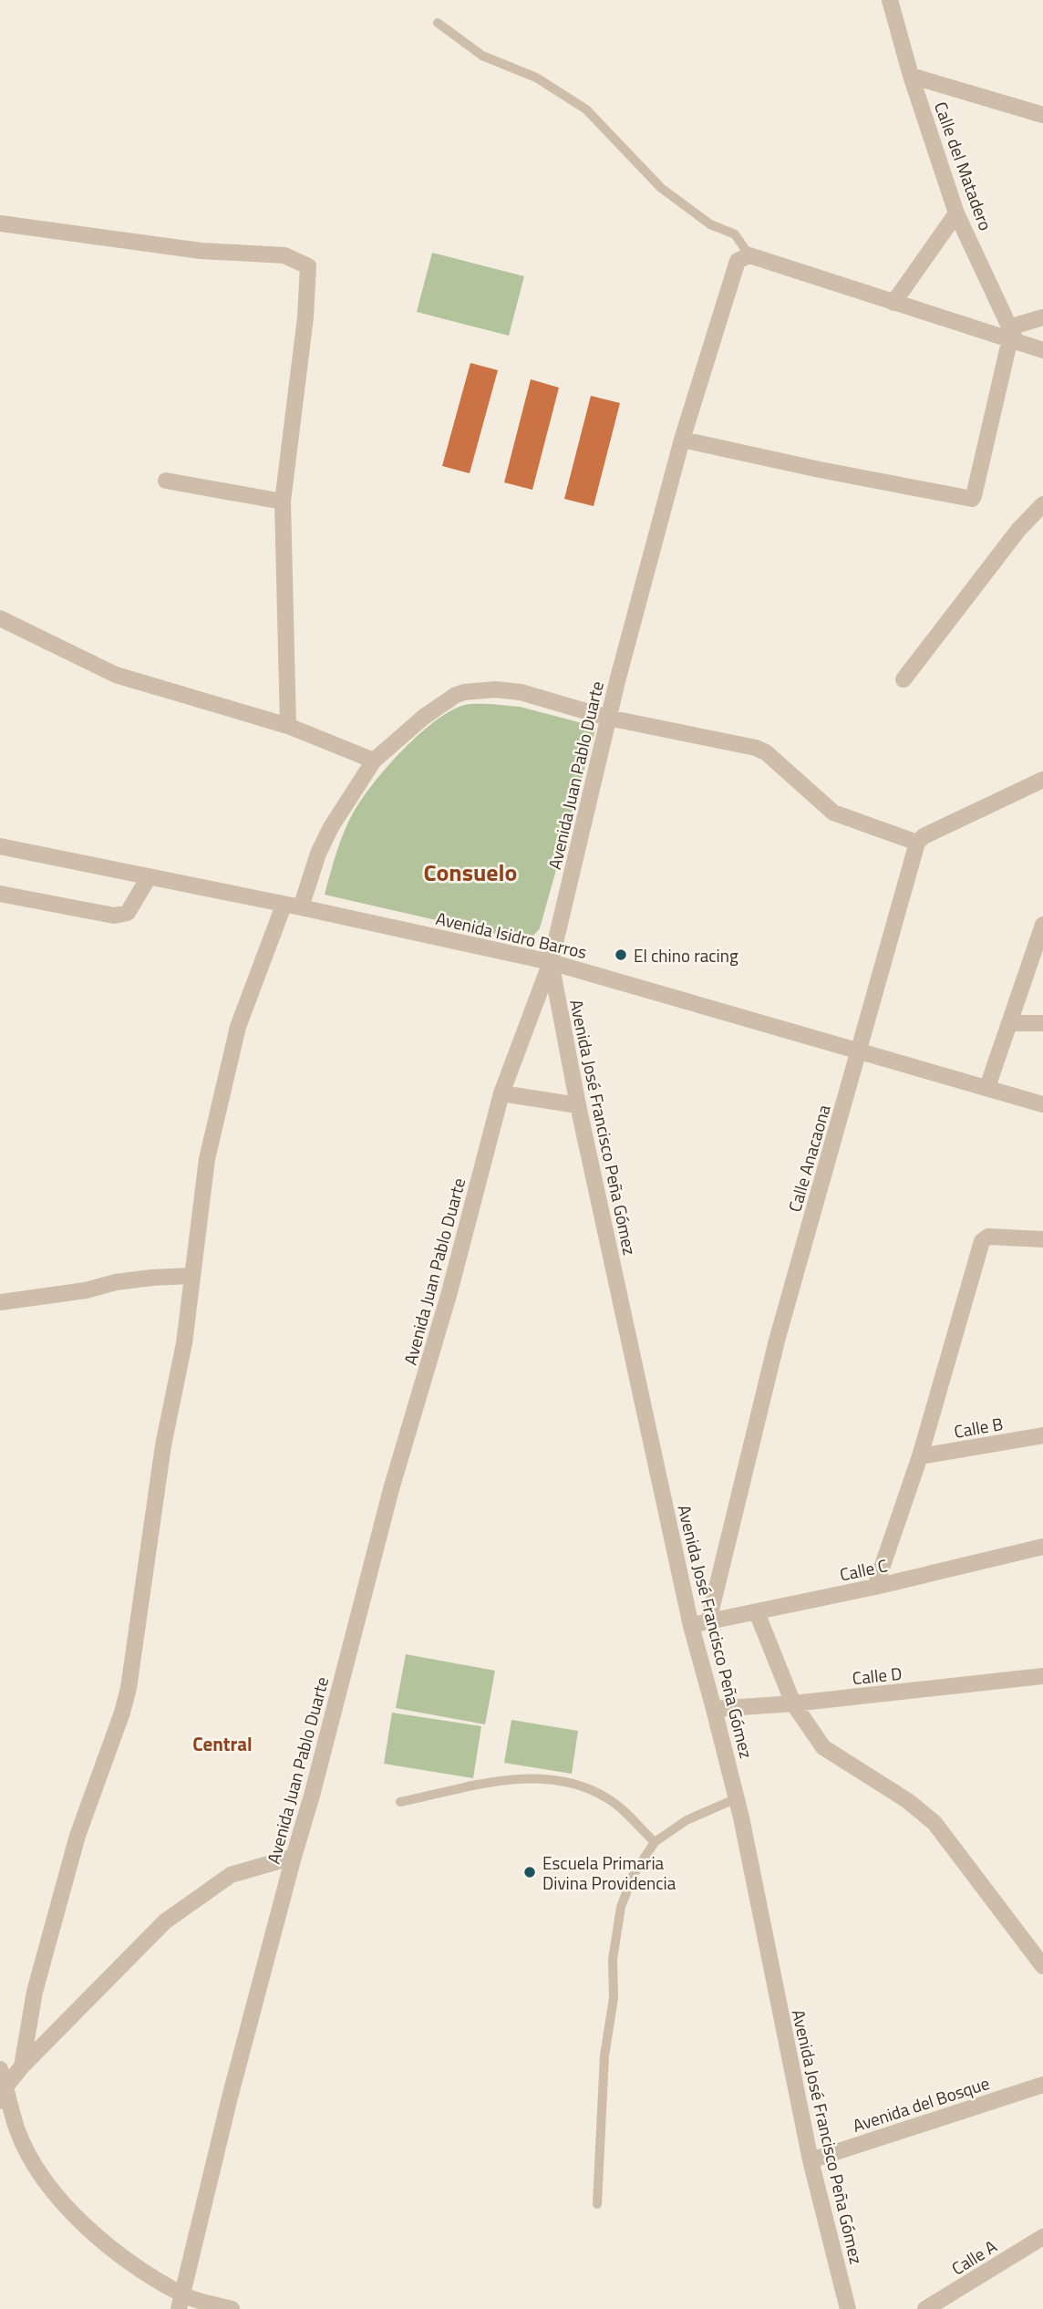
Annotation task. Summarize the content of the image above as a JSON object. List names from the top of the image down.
{
  "streets": {
    "street": [
      "Calle del Matadero",
      "Avenida Juan Pablo Duarte",
      "Avenida Isidro Barros",
      "Avenida José Francisco Peña Gómez",
      "Calle Anacaona",
      "Calle B",
      "Calle C",
      "Calle D",
      "Avenida del Bosque",
      "Calle A"
    ]
  },
  "crossings": [
    ["Avenida Juan Pablo Duarte", "Avenida Isidro Barros"],
    ["Avenida Juan Pablo Duarte", "Avenida José Francisco Peña Gómez"],
    ["Avenida Isidro Barros", "Avenida José Francisco Peña Gómez"],
    ["Avenida Isidro Barros", "Calle Anacaona"],
    ["Avenida José Francisco Peña Gómez", "Calle C"],
    ["Avenida José Francisco Peña Gómez", "Calle D"],
    ["Avenida José Francisco Peña Gómez", "Avenida del Bosque"],
    ["Calle Anacaona", "Calle C"]
  ],
  "districts": ["Consuelo", "Central"],
  "places": ["El chino racing", "Escuela Primaria Divina Providencia"]
}
